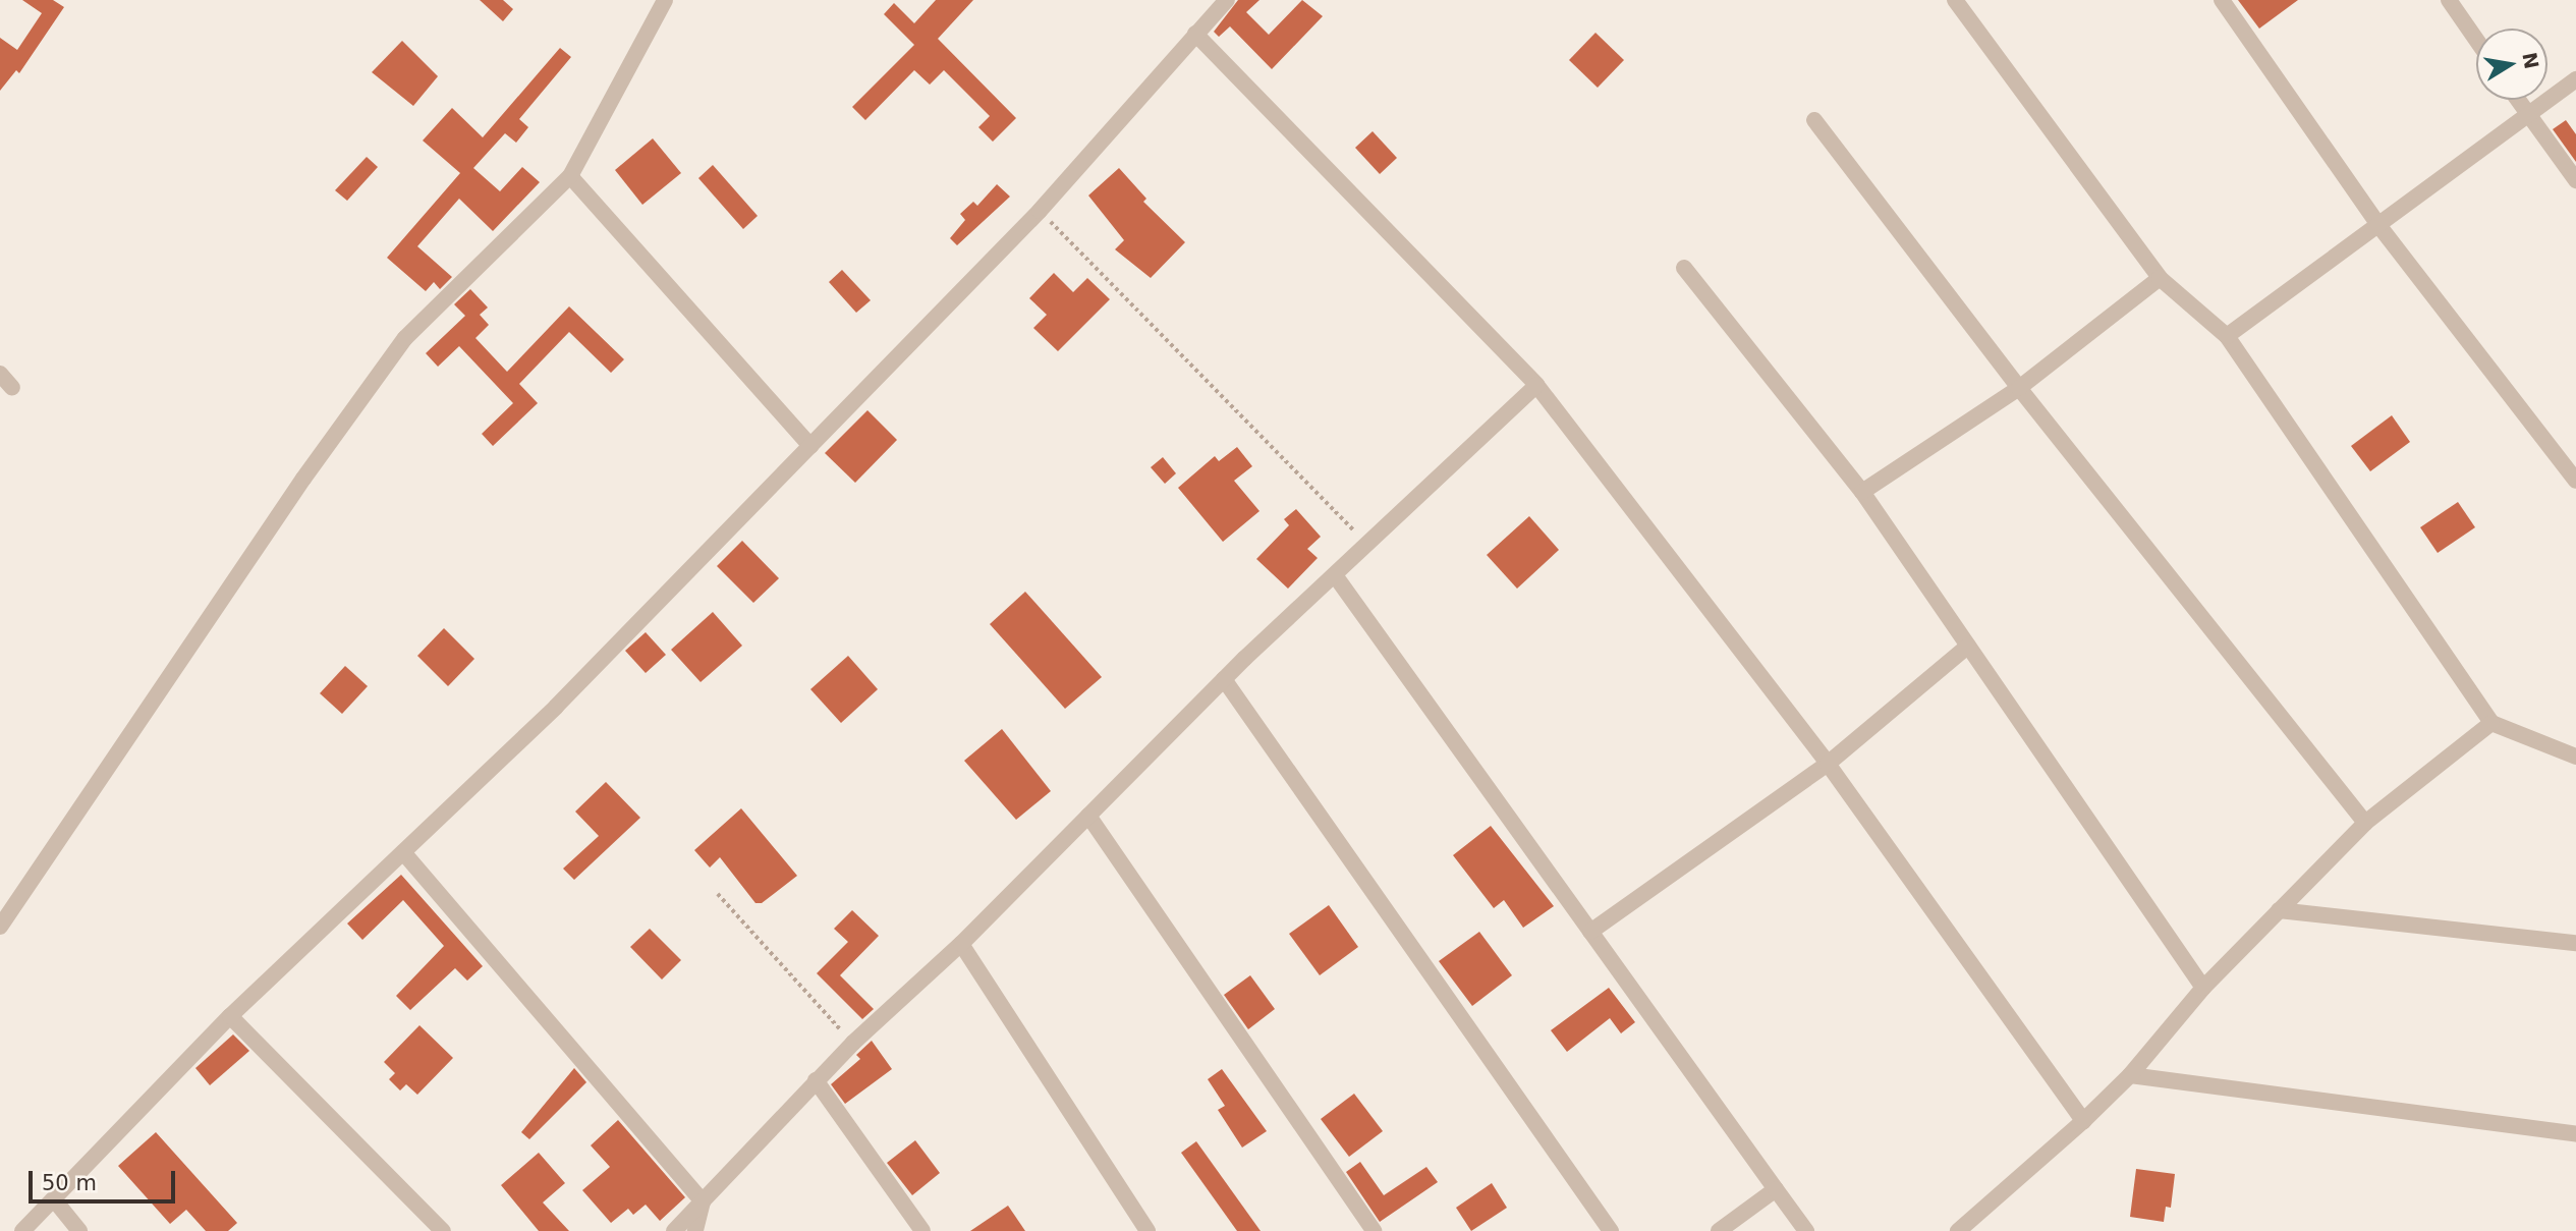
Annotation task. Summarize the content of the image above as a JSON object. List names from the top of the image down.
{
  "scale_bar": "50 m",
  "north": "right"
}
